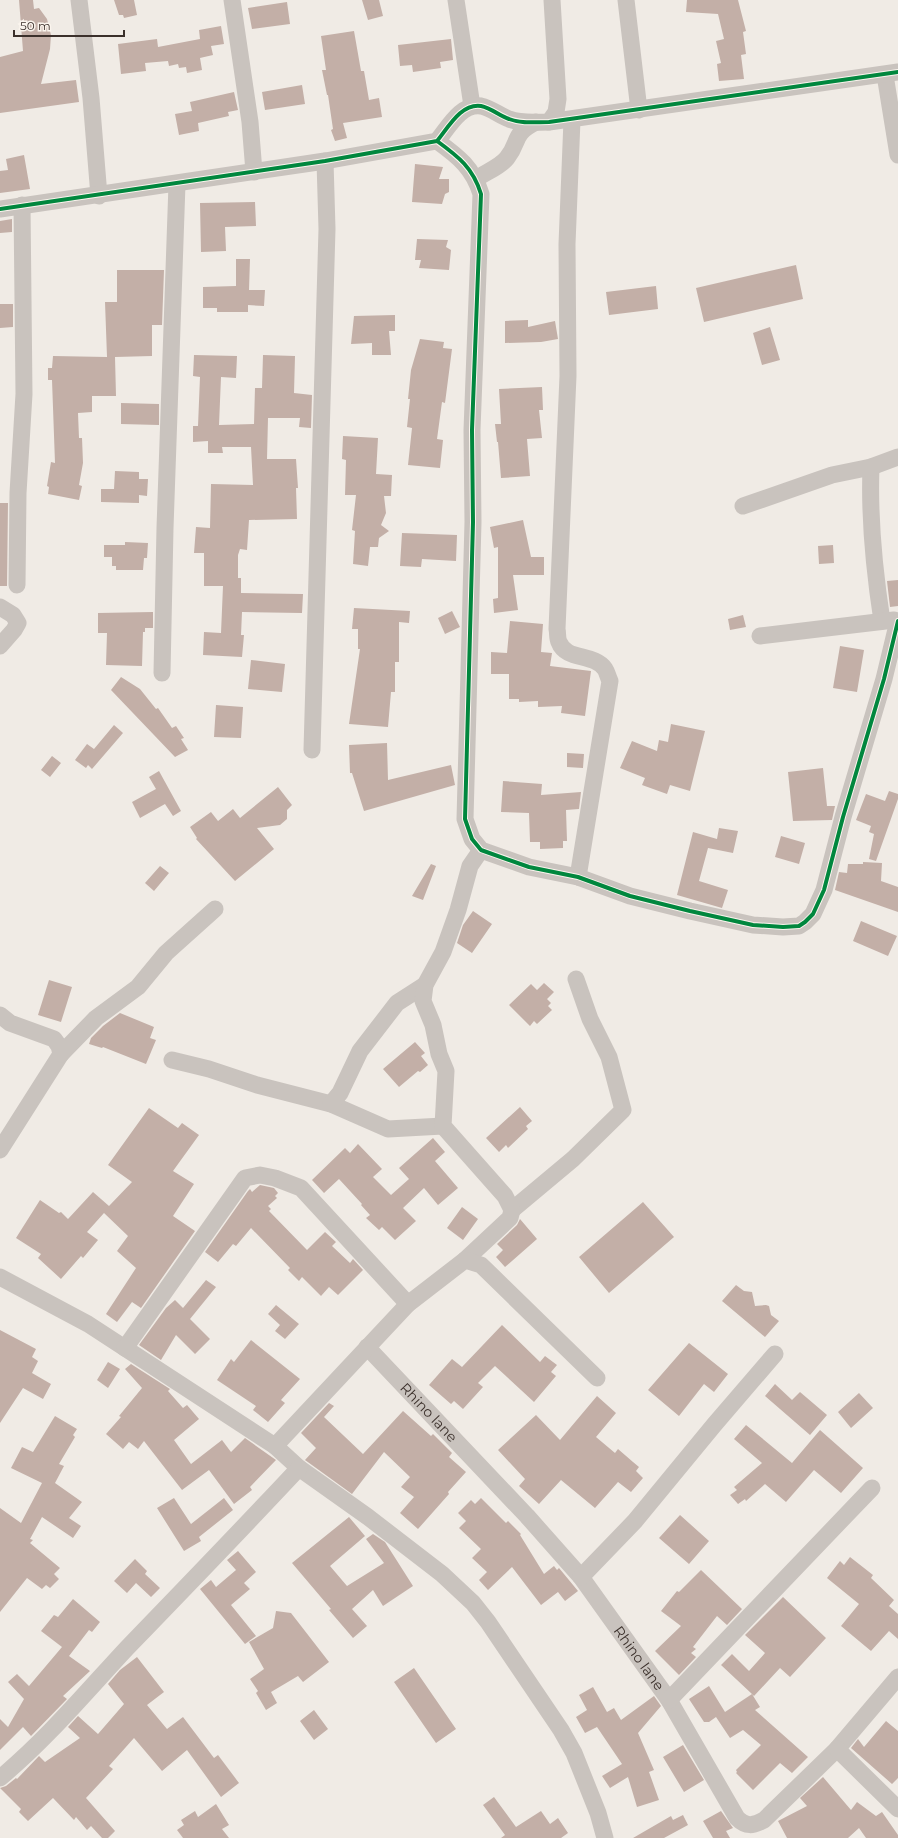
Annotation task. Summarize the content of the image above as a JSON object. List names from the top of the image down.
{
  "streets": {
    "street": ["Rhino lane"]
  },
  "scale_bar": "50 m"
}
